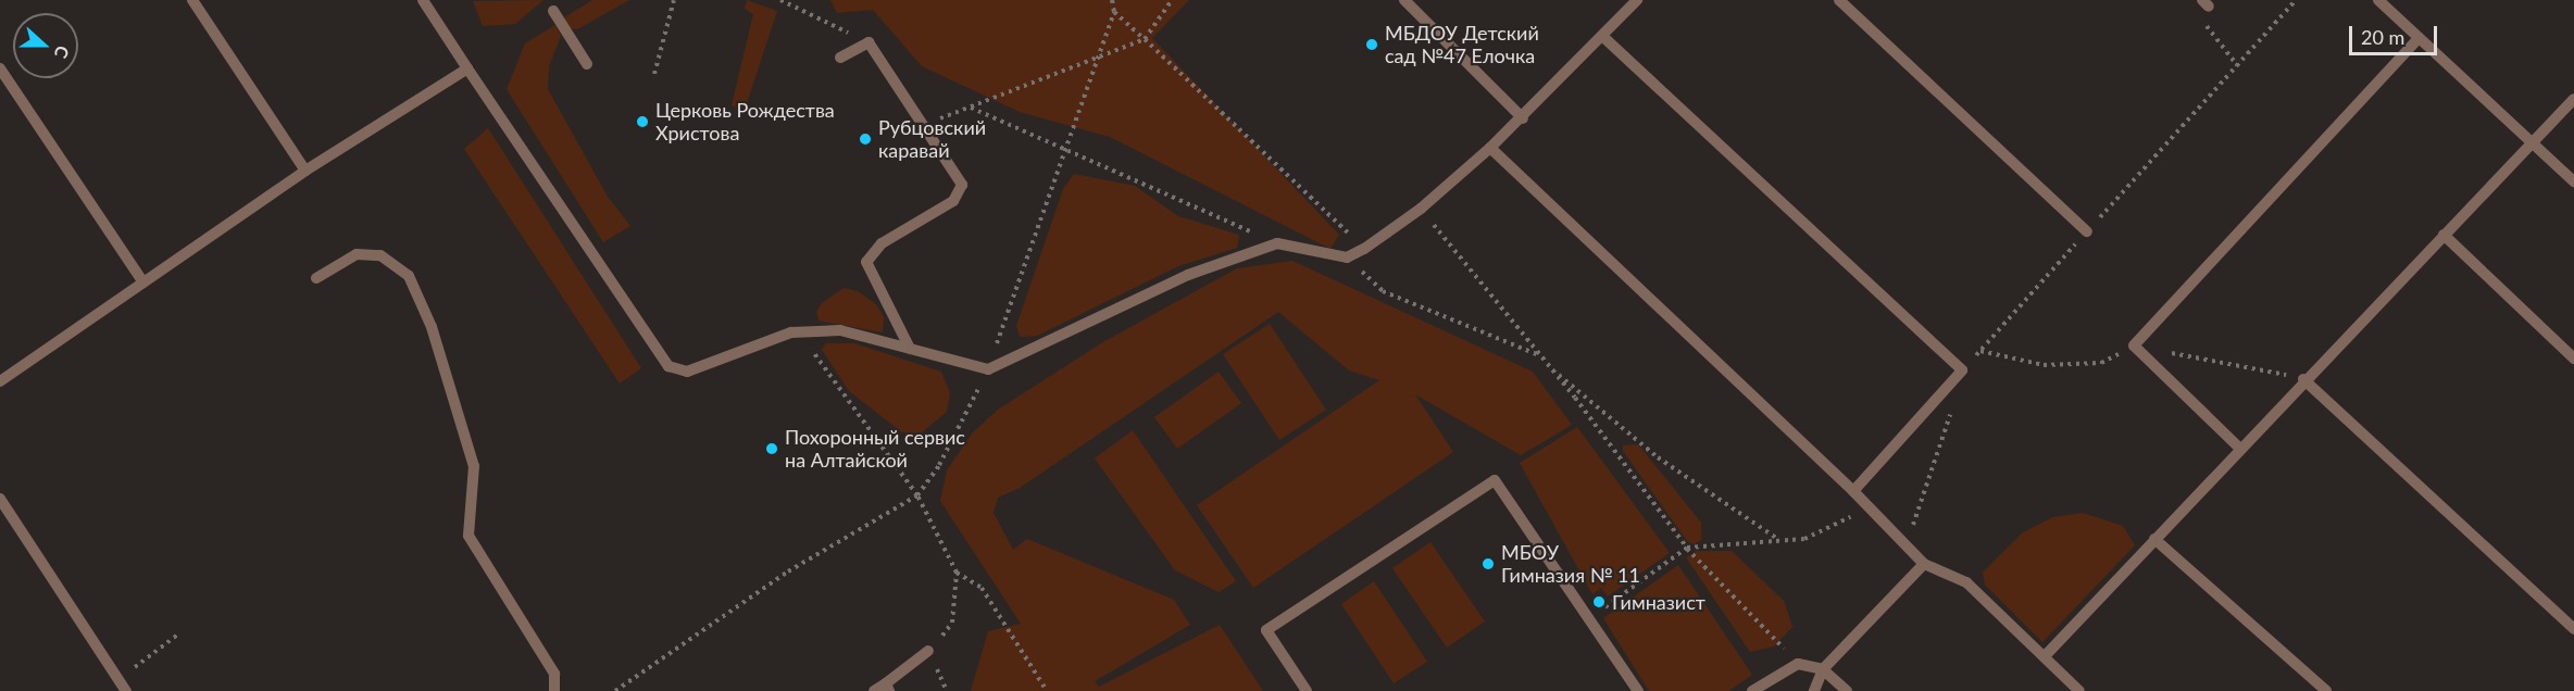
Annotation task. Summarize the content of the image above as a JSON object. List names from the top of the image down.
{
  "places": [
    "МБДОУ Детский сад №47 Елочка",
    "Церковь Рождества Христова",
    "Рубцовский каравай",
    "Похоронный сервис на Алтайской",
    "МБОУ Гимназия № 11",
    "Гимназист"
  ],
  "scale_bar": "20 m",
  "north": "right"
}
